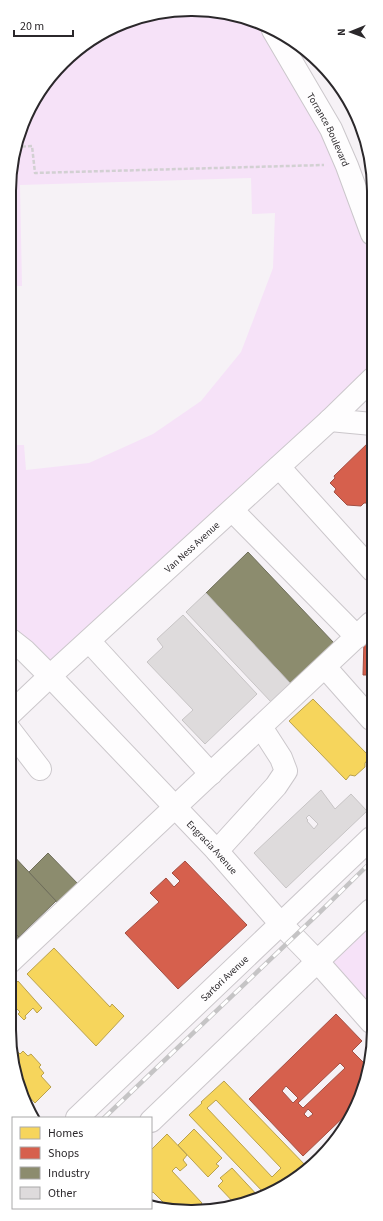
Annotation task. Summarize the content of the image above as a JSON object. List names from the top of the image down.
{
  "streets": {
    "street": [
      "Torrance Boulevard",
      "Van Ness Avenue",
      "Engracia Avenue",
      "Sartori Avenue"
    ]
  },
  "crossings": [
    ["Van Ness Avenue", "Engracia Avenue"],
    ["Engracia Avenue", "Sartori Avenue"]
  ],
  "legend": [
    "Homes",
    "Shops",
    "Industry",
    "Other"
  ],
  "scale_bar": "20 m",
  "north": "left"
}
